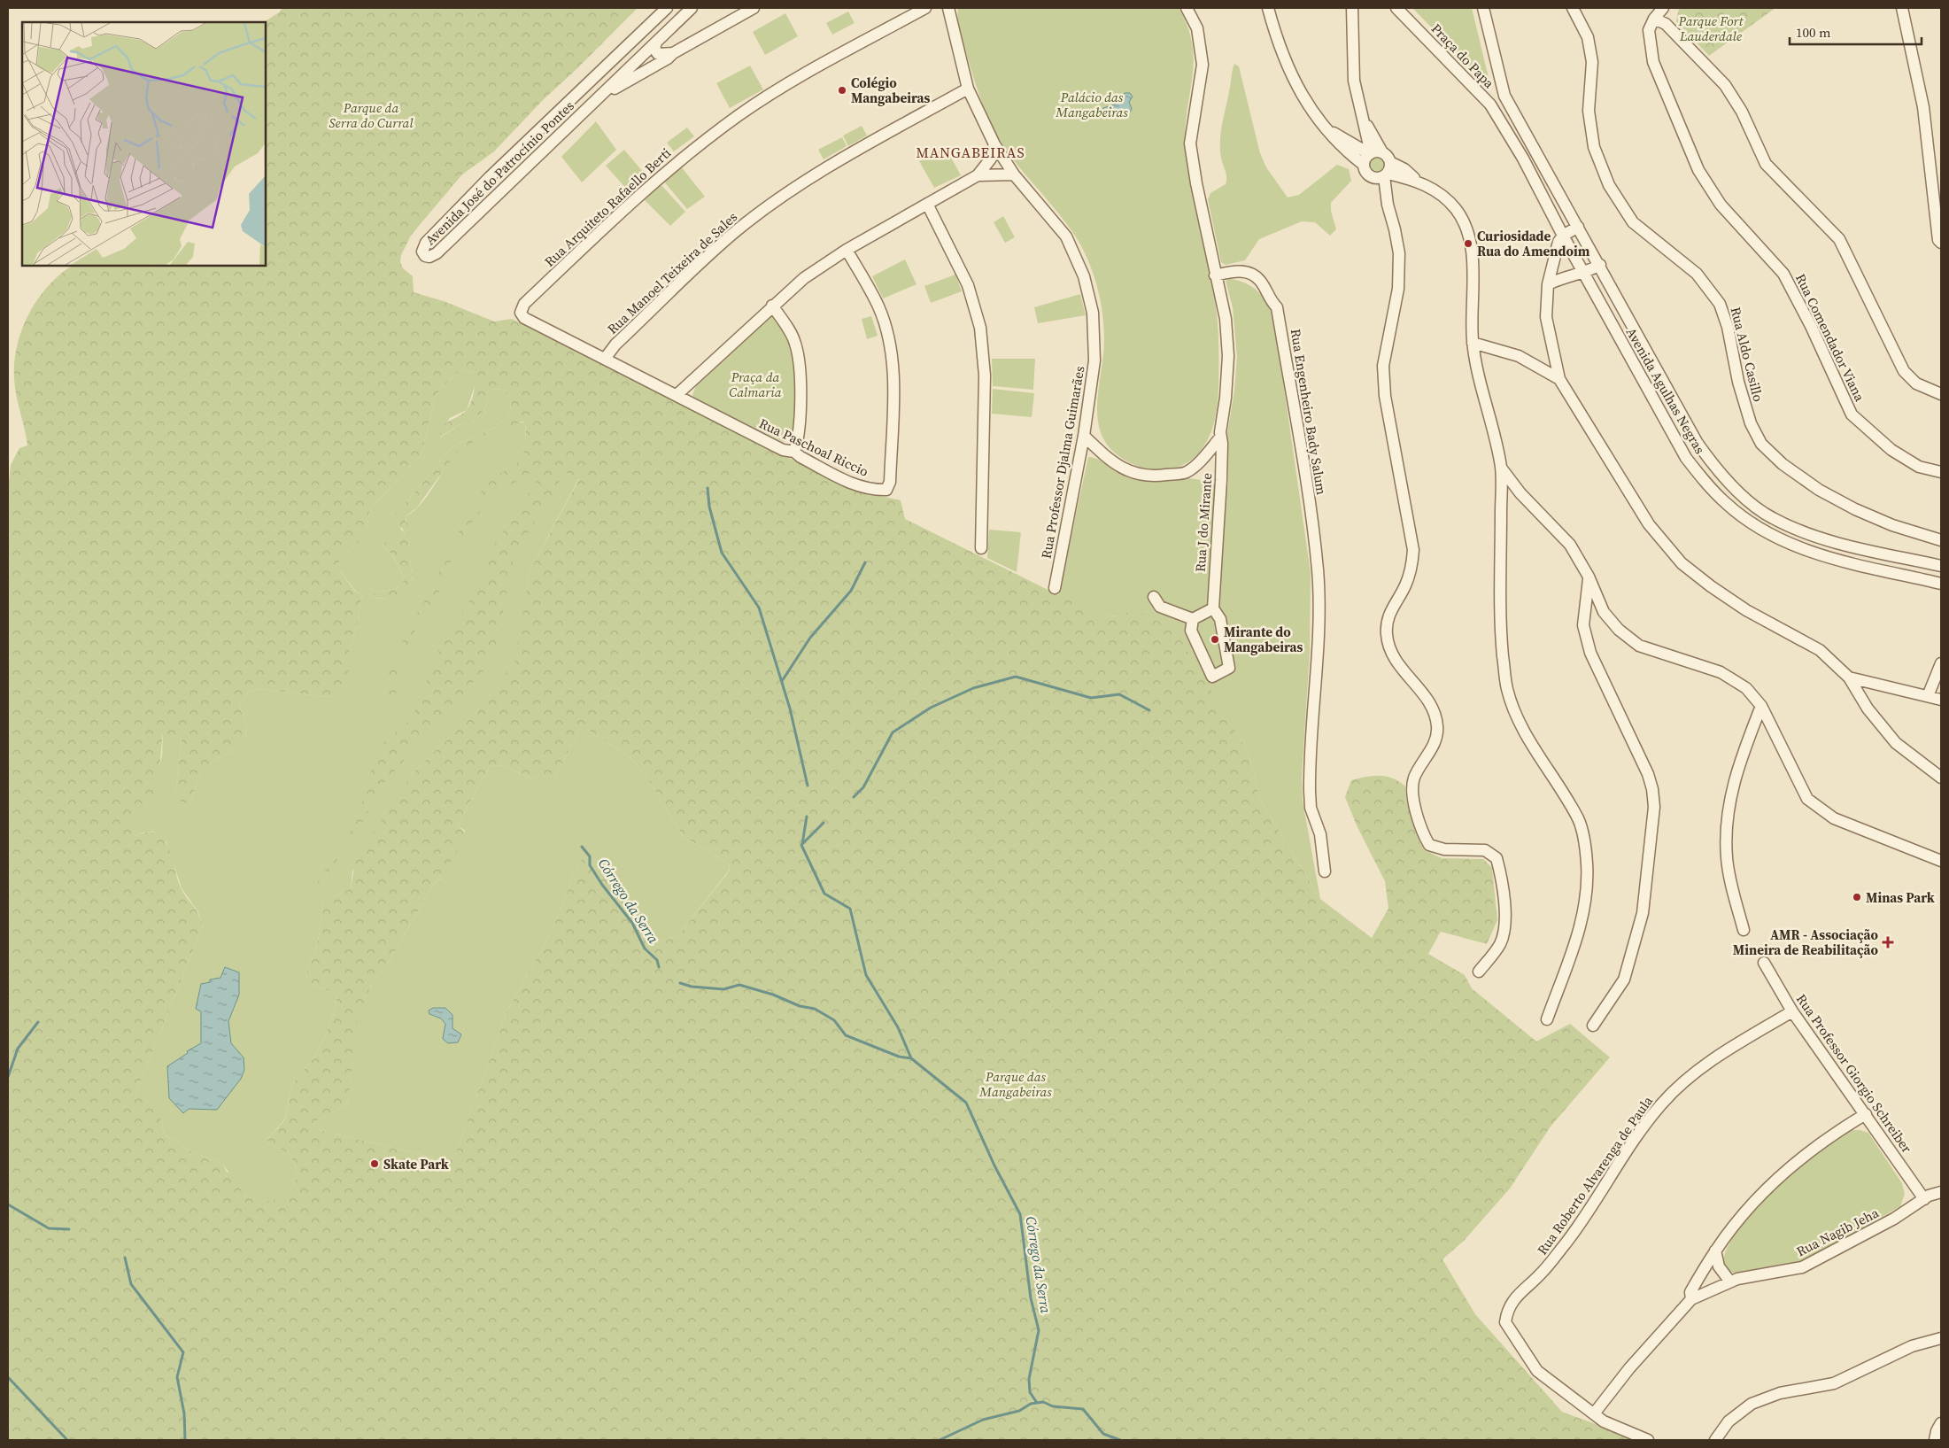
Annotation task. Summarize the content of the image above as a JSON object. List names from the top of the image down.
{
  "streets": {
    "street": [
      "Praça do Papa",
      "Avenida José do Patrocínio Pontes",
      "Rua Arquiteto Rafaello Berti",
      "Rua Manoel Teixeira de Sales",
      "Rua Comendador Viana",
      "Rua Aldo Casillo",
      "Avenida Agulhas Negras",
      "Rua Engenheiro Bady Salum",
      "Rua Paschoal Riccio",
      "Rua Professor Djalma Guimarães",
      "Rua J do Mirante",
      "Rua Professor Giorgio Schreiber",
      "Rua Roberto Alvarenga de Paula",
      "Rua Nagib Jeha"
    ]
  },
  "crossings": [
    ["Praça do Papa", "Avenida Agulhas Negras"],
    ["Rua Arquiteto Rafaello Berti", "Rua Paschoal Riccio"],
    ["Rua Manoel Teixeira de Sales", "Rua Paschoal Riccio"],
    ["Rua Manoel Teixeira de Sales", "Rua Professor Djalma Guimarães"],
    ["Rua Engenheiro Bady Salum", "Rua J do Mirante"],
    ["Rua Professor Giorgio Schreiber", "Rua Roberto Alvarenga de Paula"],
    ["Rua Professor Giorgio Schreiber", "Rua Nagib Jeha"],
    ["Rua Roberto Alvarenga de Paula", "Rua Nagib Jeha"]
  ],
  "districts": ["MANGABEIRAS"],
  "water": ["Córrego da Serra"],
  "parks": [
    "Parque Fort Lauderdale",
    "Palácio das Mangabeiras",
    "Parque da Serra do Curral",
    "Praça da Calmaria",
    "Parque das Mangabeiras"
  ],
  "places": {
    "other": [
      "Colégio Mangabeiras",
      "Curiosidade Rua do Amendoim",
      "Mirante do Mangabeiras",
      "Minas Park",
      "Skate Park"
    ],
    "health": ["AMR - Associação Mineira de Reabilitação"]
  },
  "scale_bar": "100 m"
}
